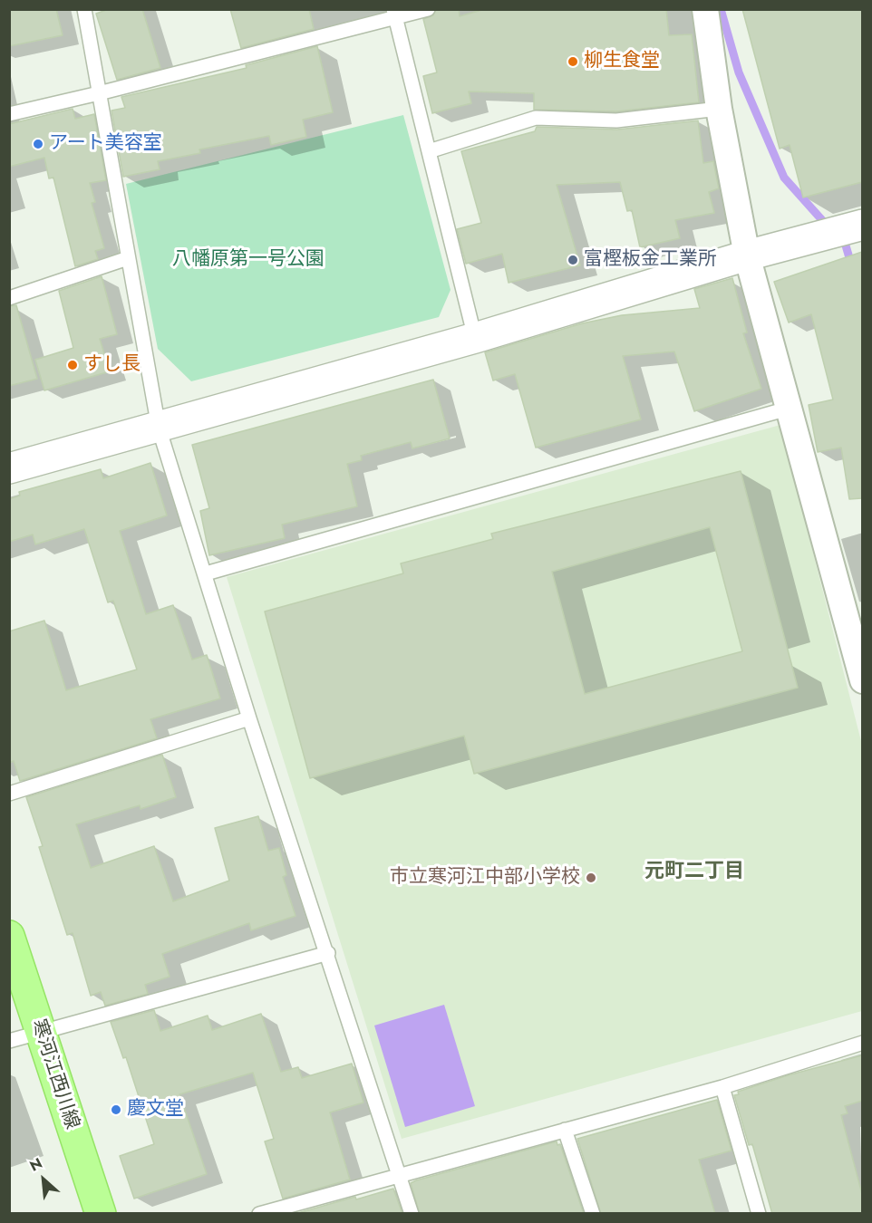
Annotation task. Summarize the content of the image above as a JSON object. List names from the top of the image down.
{
  "streets": {
    "main road": ["寒河江西川線"]
  },
  "districts": ["元町二丁目"],
  "parks": ["八幡原第一号公園"],
  "places": [
    "柳生食堂",
    "アート美容室",
    "富樫板金工業所",
    "すし長",
    "市立寒河江中部小学校",
    "慶文堂"
  ],
  "north": "top left"
}
